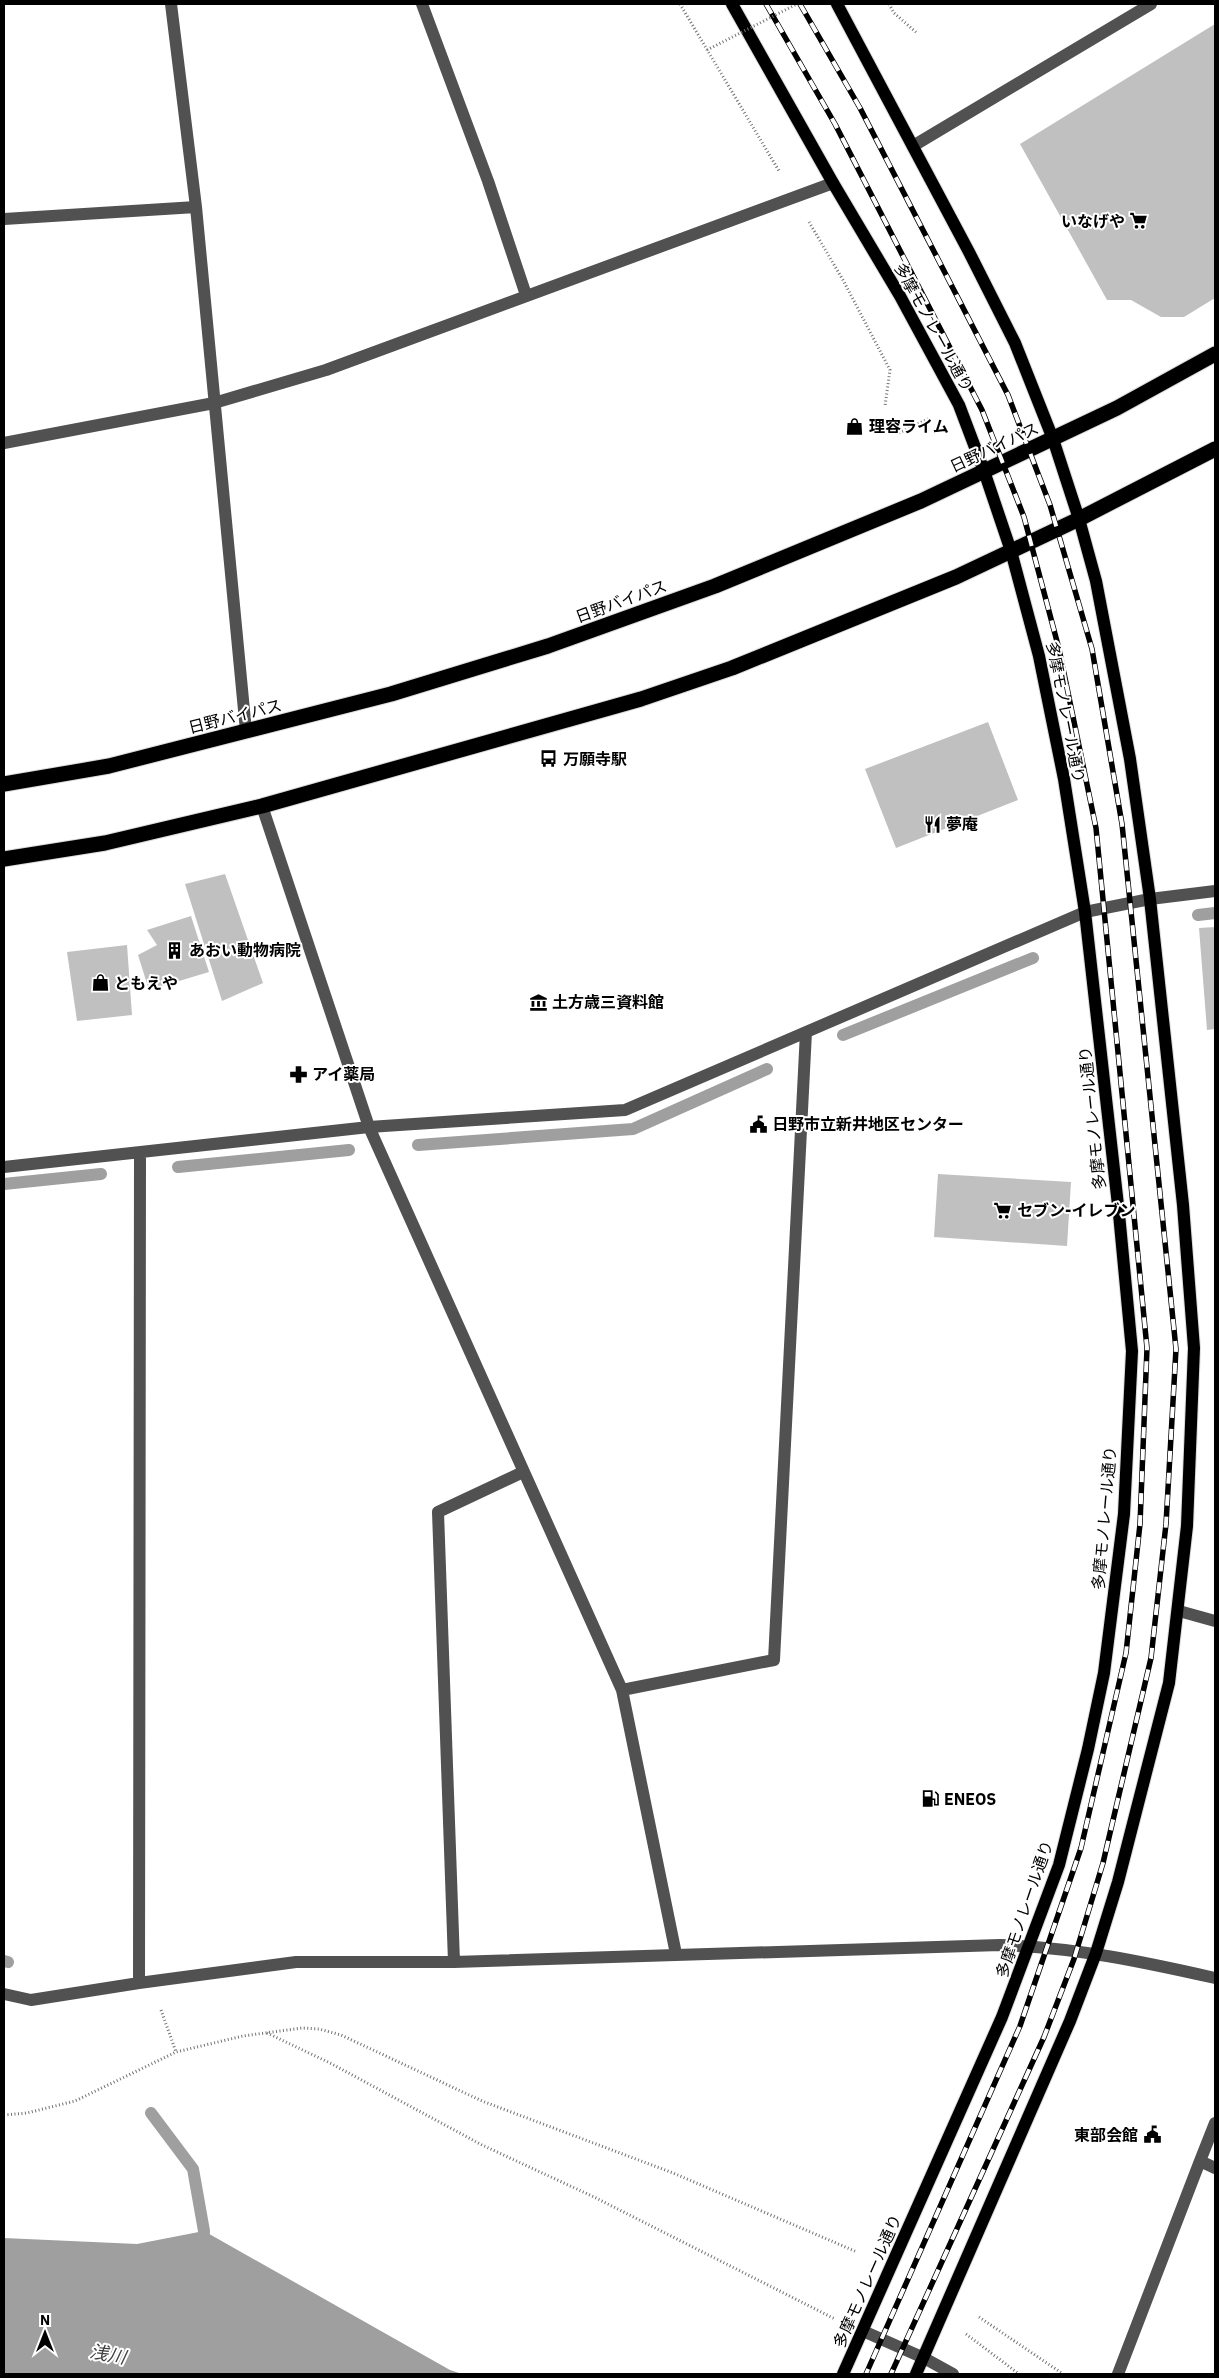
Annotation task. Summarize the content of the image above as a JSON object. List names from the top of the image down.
{
  "streets": {
    "highway": ["日野バイパス"],
    "main road": ["多摩モノレール通り"]
  },
  "crossings": [
    ["多摩モノレール通り", "日野バイパス"]
  ],
  "water": ["浅川"],
  "places": {
    "supermarket": ["いなげや", "セブン-イレブン"],
    "shop": ["理容ライム", "ともえや"],
    "bus stop": ["万願寺駅"],
    "restaurant": ["夢庵"],
    "building": ["あおい動物病院"],
    "museum": ["土方歳三資料館"],
    "pharmacy": ["アイ薬局"],
    "public building": ["日野市立新井地区センター", "東部会館"],
    "fuel station": ["ENEOS"]
  },
  "north": "top"
}
